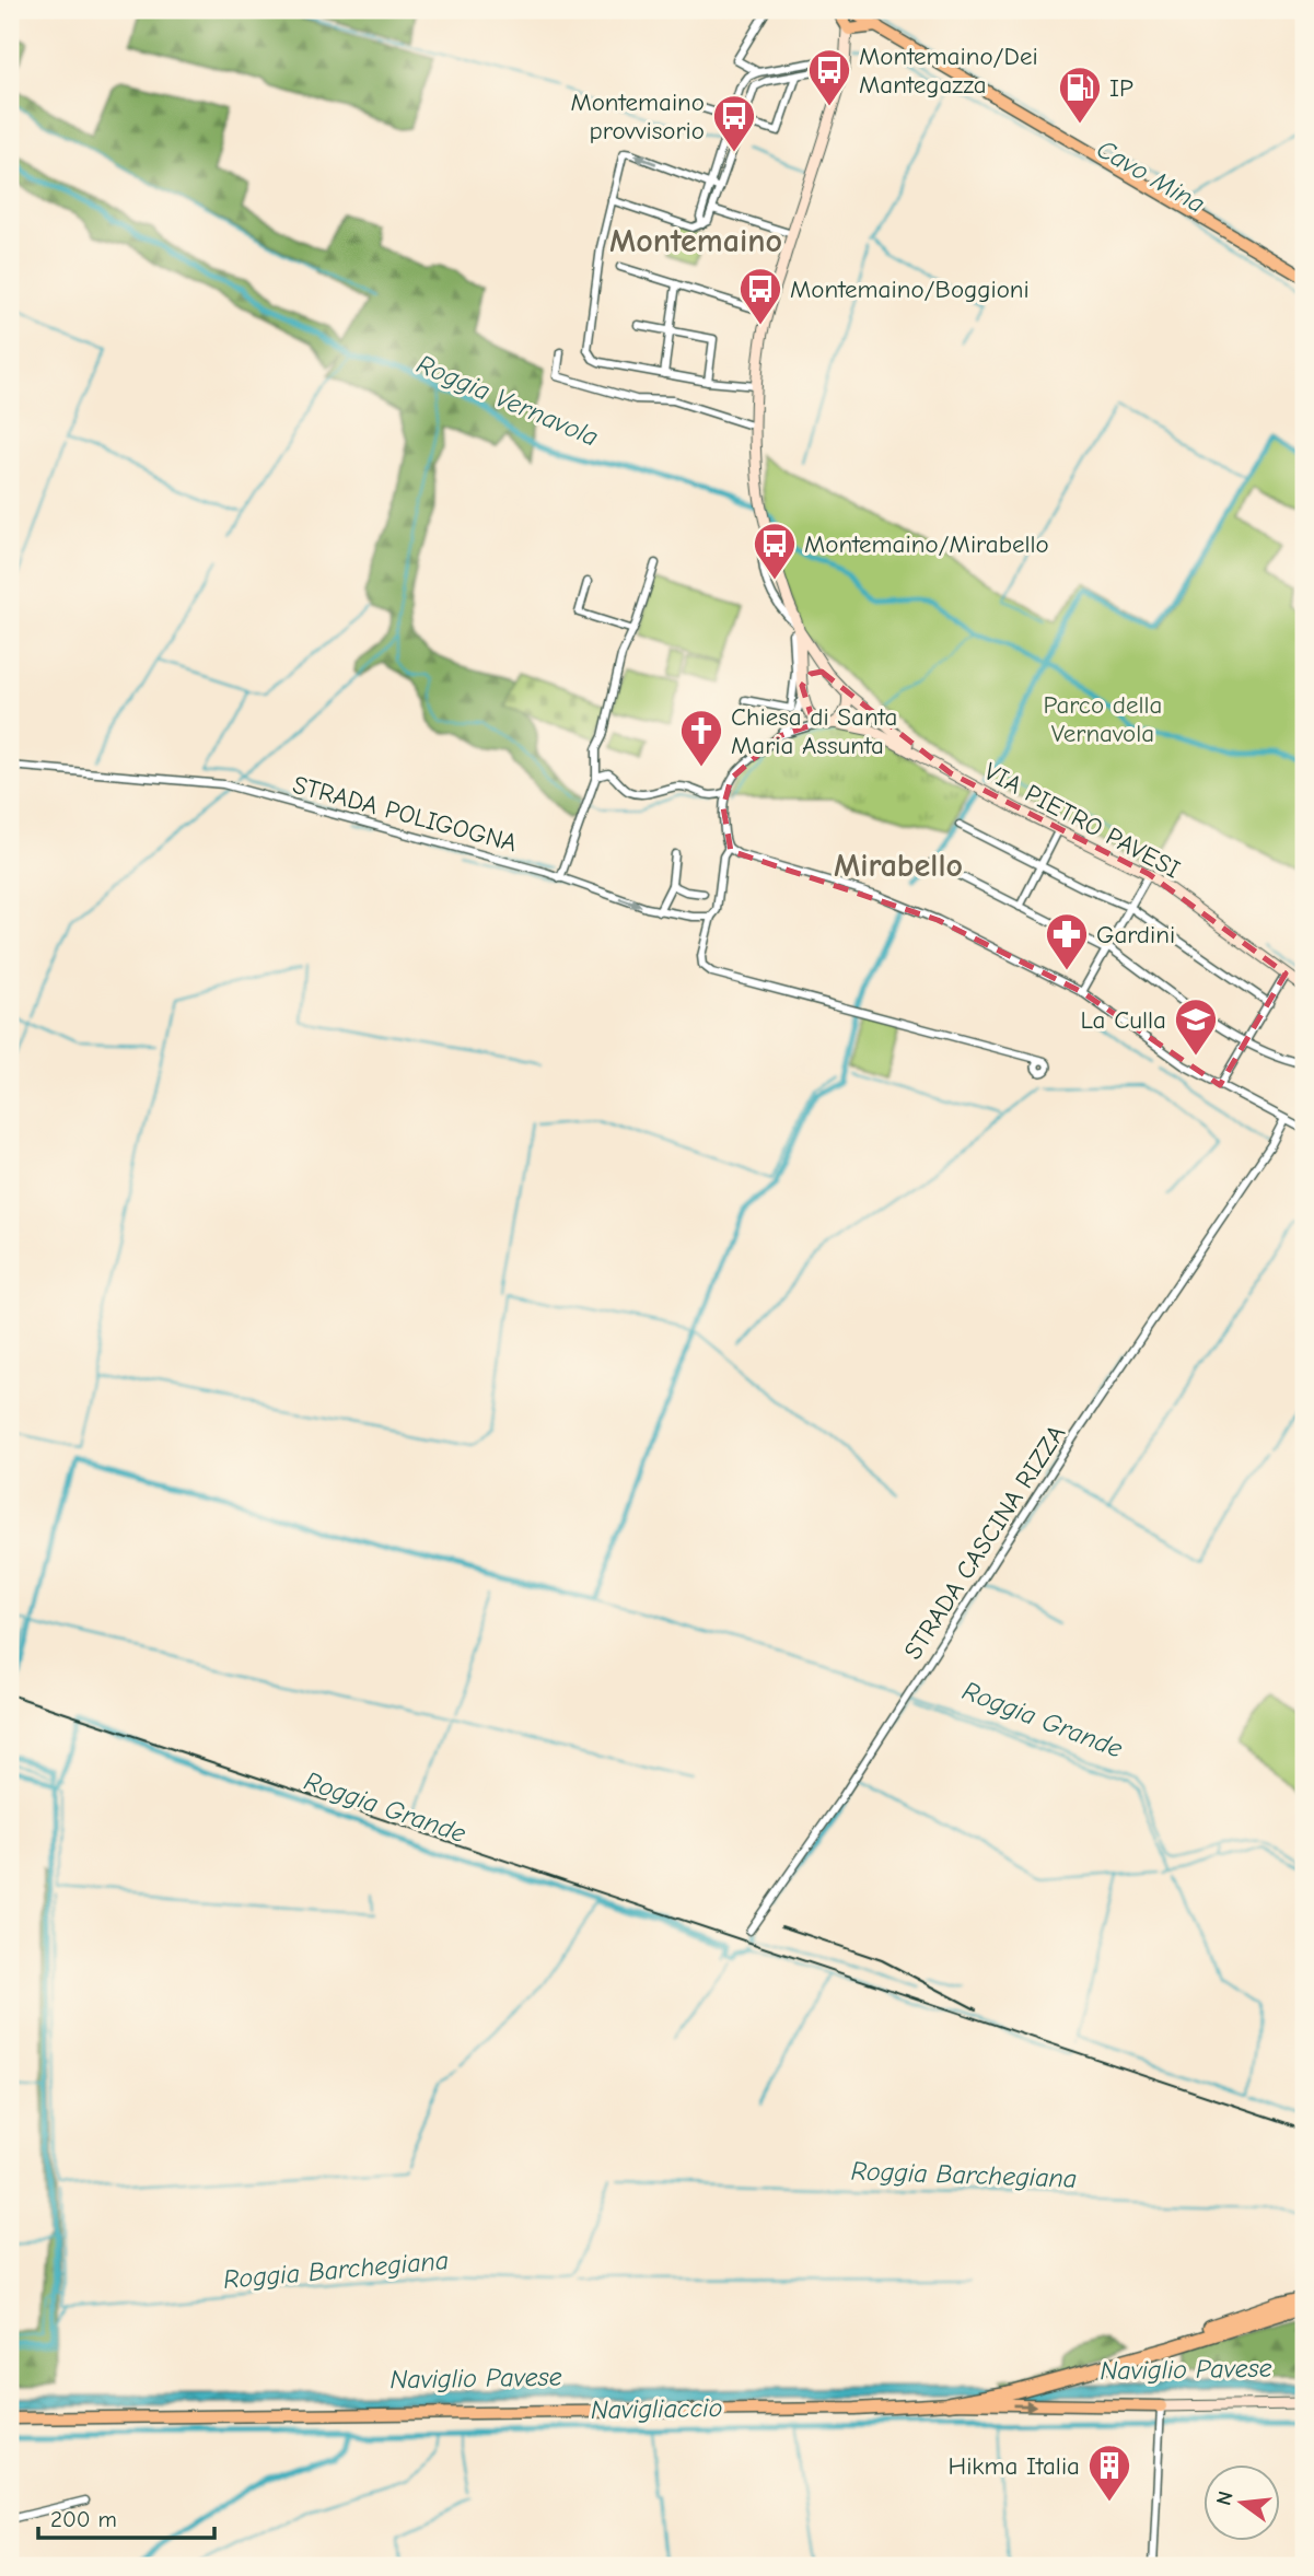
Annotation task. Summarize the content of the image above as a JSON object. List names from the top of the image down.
{
  "streets": {
    "street": ["STRADA POLIGOGNA", "VIA PIETRO PAVESI", "STRADA CASCINA RIZZA"]
  },
  "districts": ["Montemaino", "Mirabello"],
  "water": [
    "Cavo Mina",
    "Roggia Vernavola",
    "Roggia Grande",
    "Roggia Barchegiana",
    "Naviglio Pavese",
    "Navigliaccio"
  ],
  "parks": ["Parco della Vernavola"],
  "places": {
    "bus stop": [
      "Montemaino/Dei Mantegazza",
      "Montemaino provvisorio",
      "Montemaino/Boggioni",
      "Montemaino/Mirabello"
    ],
    "fuel station": ["IP"],
    "church": ["Chiesa di Santa Maria Assunta"],
    "pharmacy": ["Gardini"],
    "school or university": ["La Culla"],
    "building": ["Hikma Italia"]
  },
  "scale_bar": "200 m",
  "north": "left"
}
